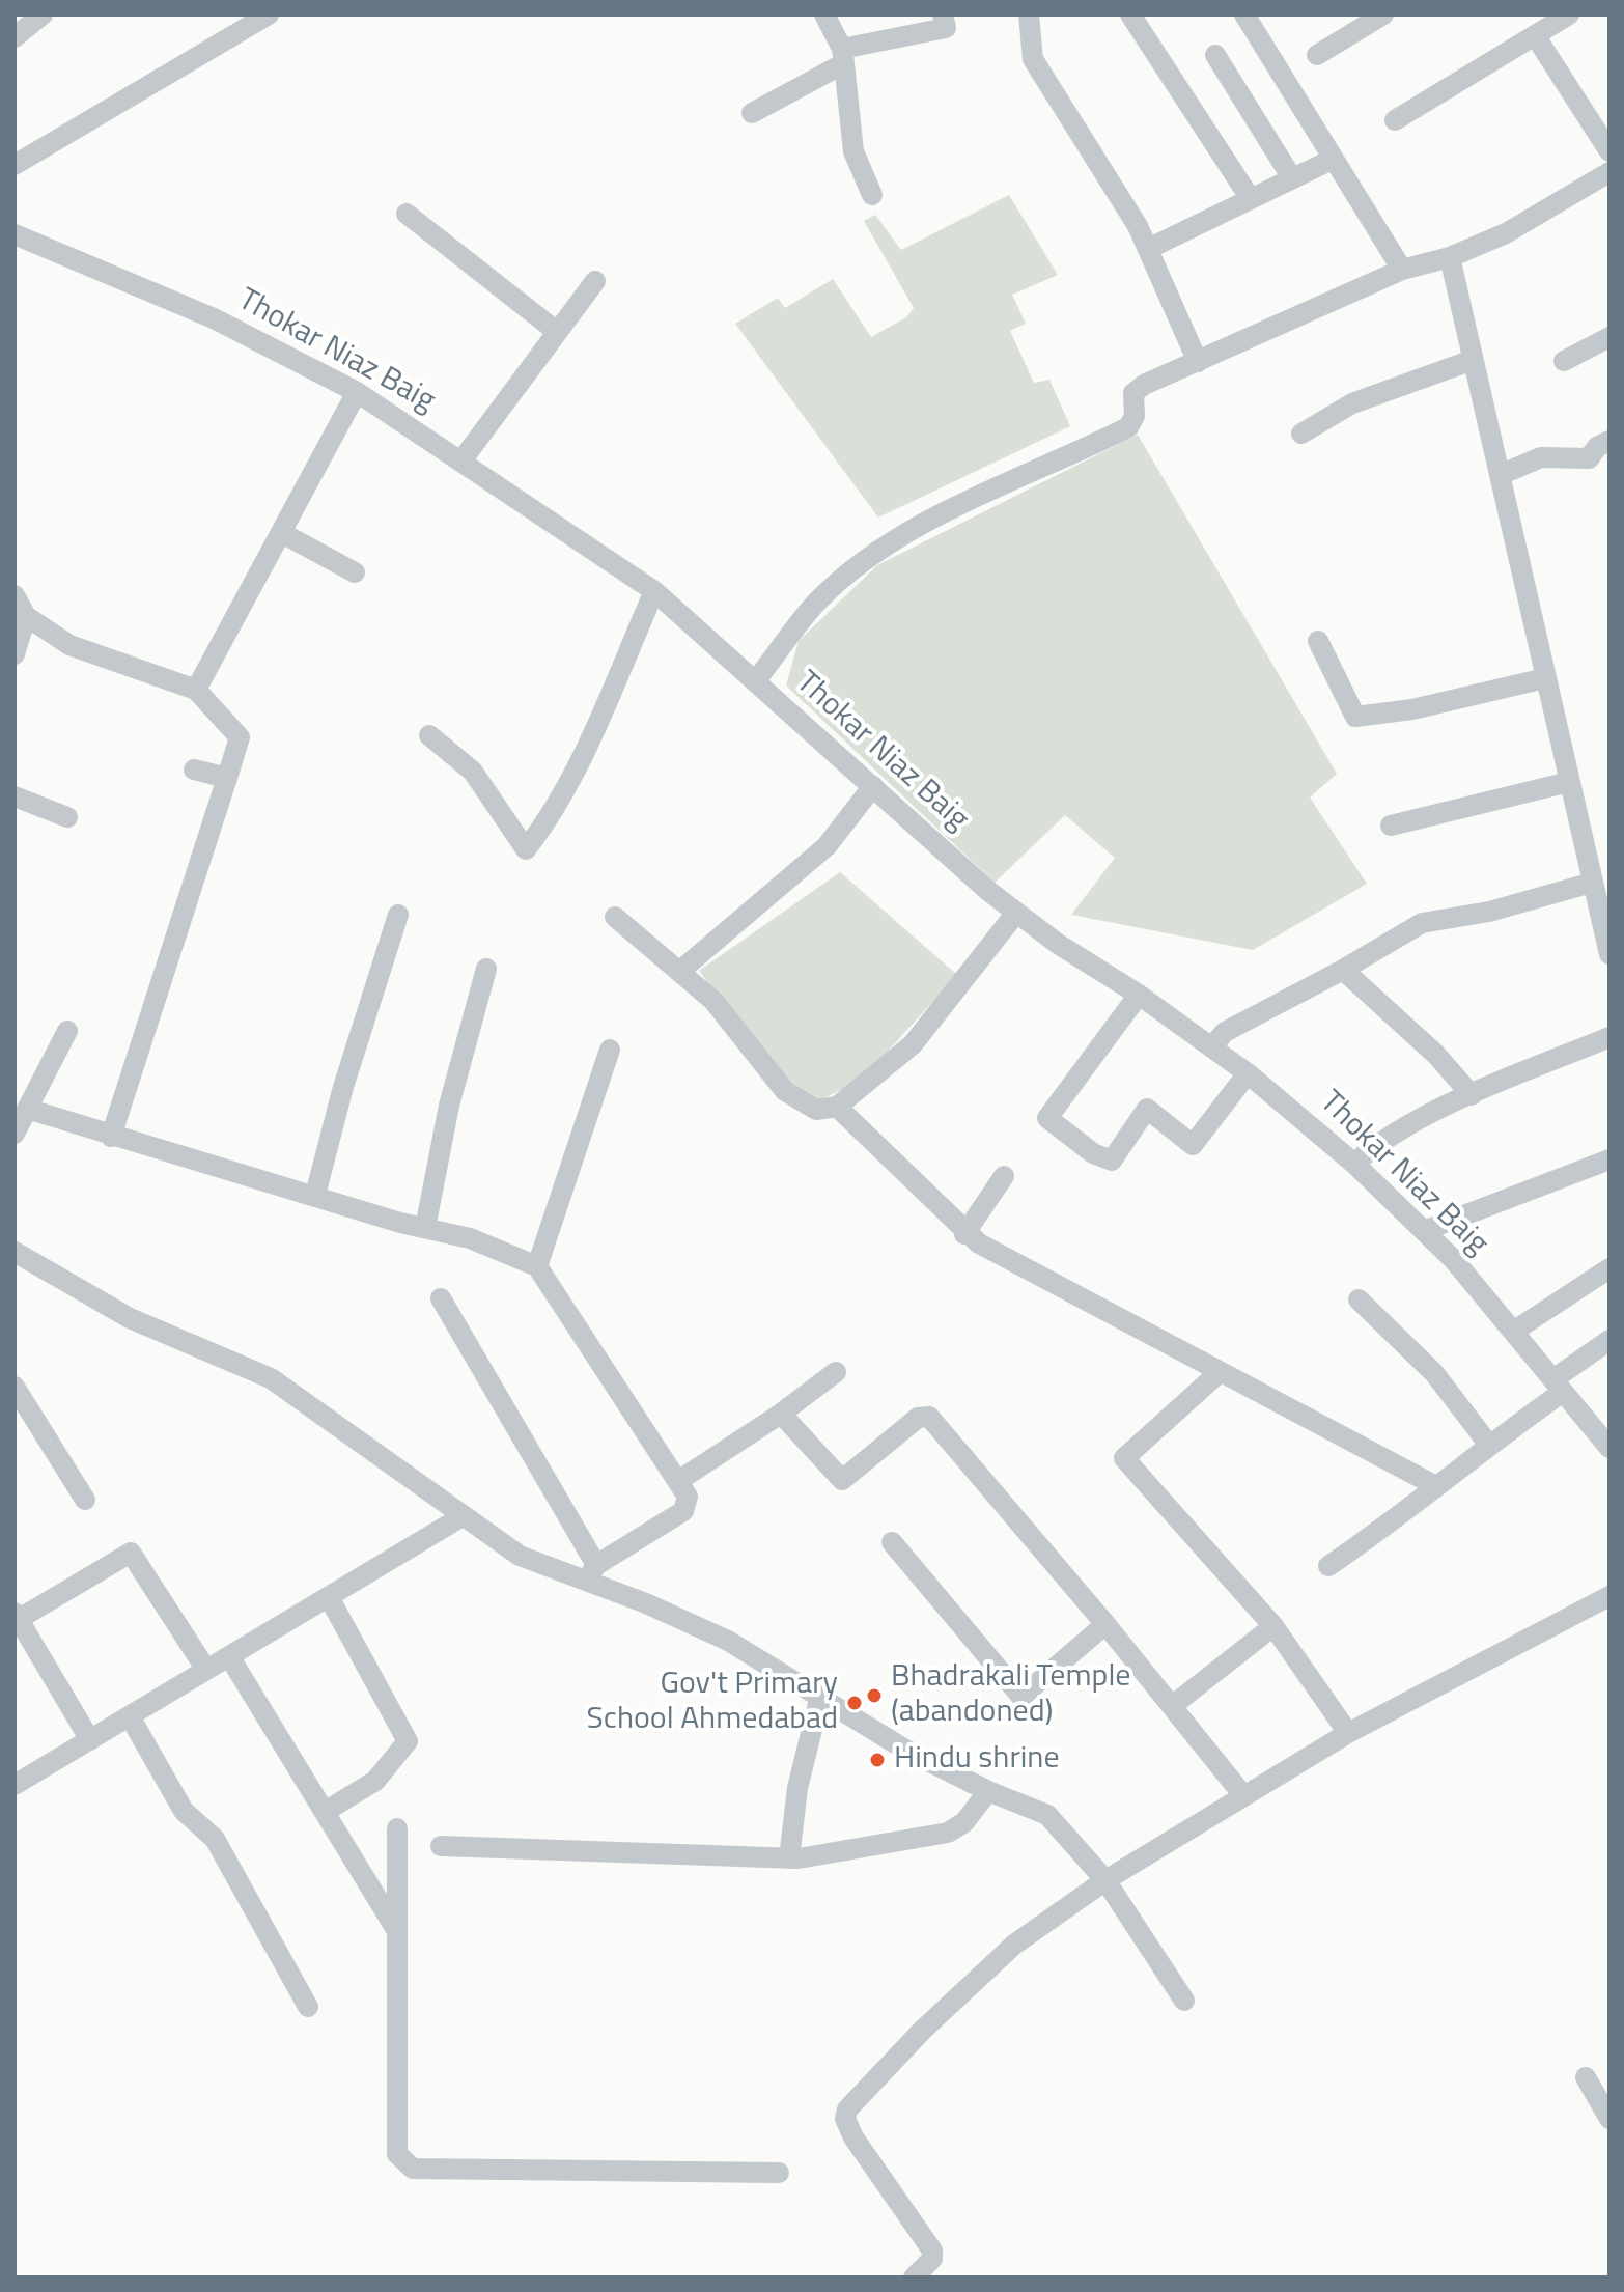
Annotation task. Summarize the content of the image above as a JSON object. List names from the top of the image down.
{
  "streets": {
    "street": ["Thokar Niaz Baig"]
  },
  "places": ["Bhadrakali Temple (abandoned)", "Gov't Primary School Ahmedabad", "Hindu shrine"]
}
